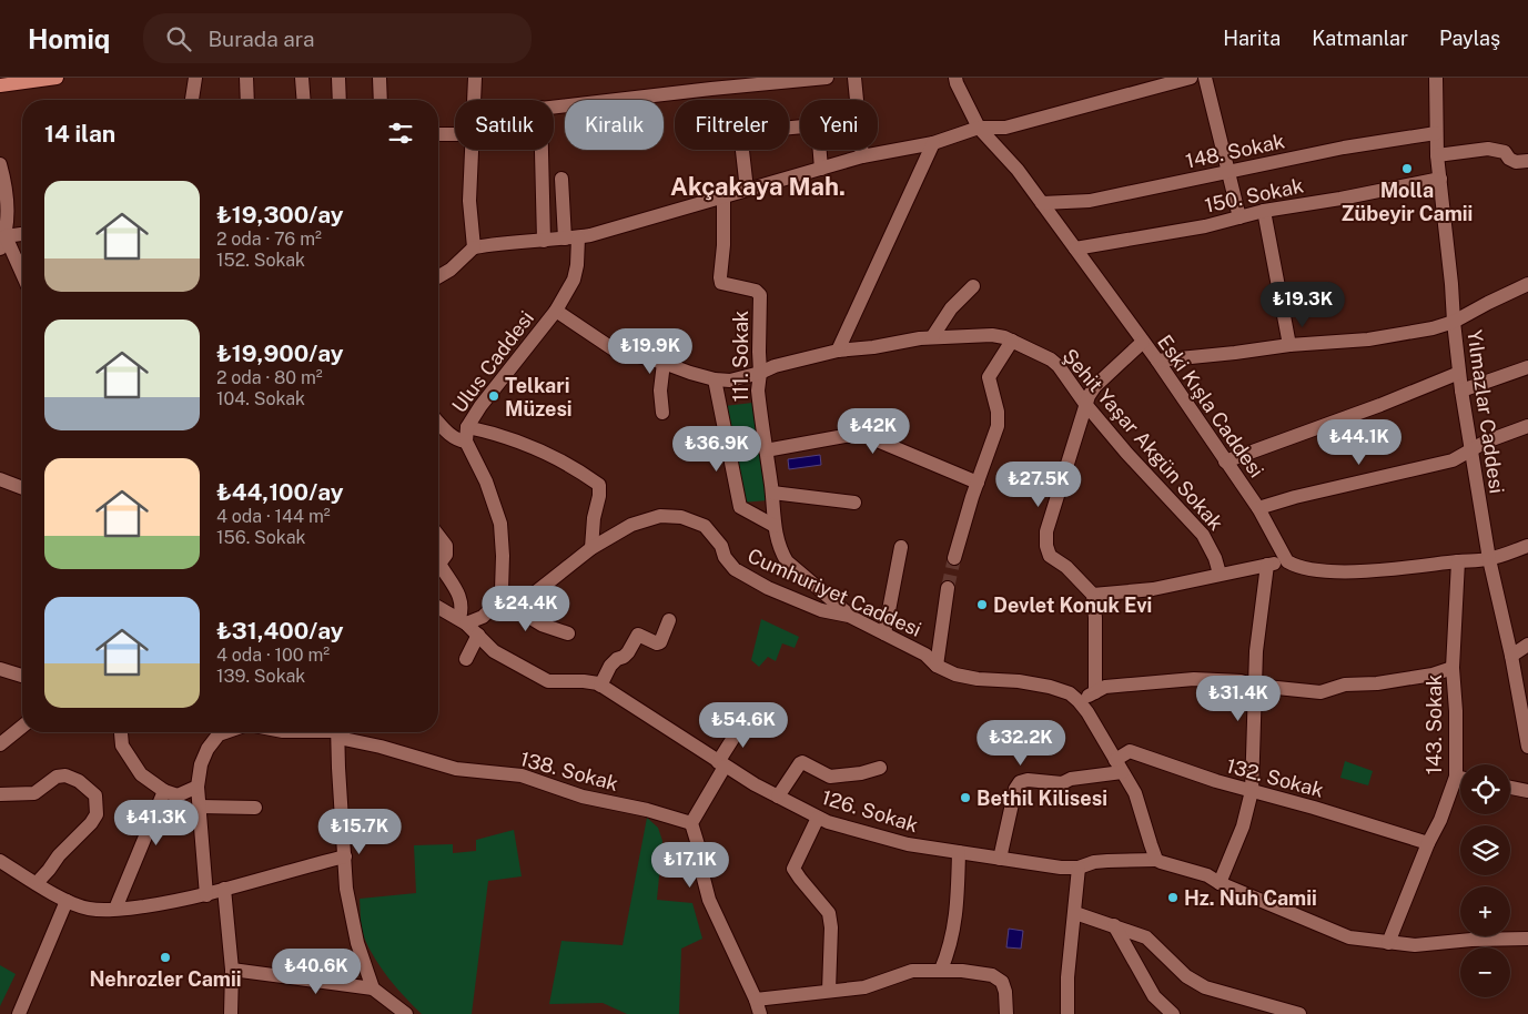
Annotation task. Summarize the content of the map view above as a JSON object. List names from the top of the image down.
{
  "streets": {
    "street": [
      "148. Sokak",
      "150. Sokak",
      "111. Sokak",
      "Ulus Caddesi",
      "Eski Kışla Caddesi",
      "Yılmazlar Caddesi",
      "Şehit Yaşar Akgün Sokak",
      "Cumhuriyet Caddesi",
      "143. Sokak",
      "138. Sokak",
      "132. Sokak",
      "126. Sokak"
    ]
  },
  "crossings": [
    ["148. Sokak", "Eski Kışla Caddesi"],
    ["148. Sokak", "Yılmazlar Caddesi"],
    ["150. Sokak", "Eski Kışla Caddesi"],
    ["150. Sokak", "Yılmazlar Caddesi"],
    ["111. Sokak", "Şehit Yaşar Akgün Sokak"],
    ["111. Sokak", "Cumhuriyet Caddesi"],
    ["143. Sokak", "132. Sokak"],
    ["132. Sokak", "126. Sokak"]
  ],
  "districts": ["Akçakaya Mah."],
  "places": [
    "Molla Zübeyir Camii",
    "Telkari Müzesi",
    "Devlet Konuk Evi",
    "Bethil Kilisesi",
    "Hz. Nuh Camii",
    "Nehrozler Camii"
  ],
  "page": {
    "header": "Homiq",
    "search": "Burada ara",
    "nav": ["Harita", "Katmanlar", "Paylaş"],
    "chip": [
      "Satılık",
      "Kiralık",
      "Filtreler",
      "Yeni"
    ],
    "heading": "14 ilan",
    "list": [
      {
        "name": "₺19,300/ay",
        "note": "2 oda · 76 m² · 152. Sokak"
      },
      {
        "name": "₺19,900/ay",
        "note": "2 oda · 80 m² · 104. Sokak"
      },
      {
        "name": "₺44,100/ay",
        "note": "4 oda · 144 m² · 156. Sokak"
      },
      {
        "name": "₺31,400/ay",
        "note": "4 oda · 100 m² · 139. Sokak"
      }
    ],
    "price": [
      "₺19.3K",
      "₺19.9K",
      "₺42K",
      "₺44.1K",
      "₺36.9K",
      "₺27.5K",
      "₺24.4K",
      "₺31.4K",
      "₺54.6K",
      "₺32.2K",
      "₺41.3K",
      "₺15.7K",
      "₺17.1K",
      "₺40.6K"
    ],
    "map_buttons": ["+", "−"]
  }
}
